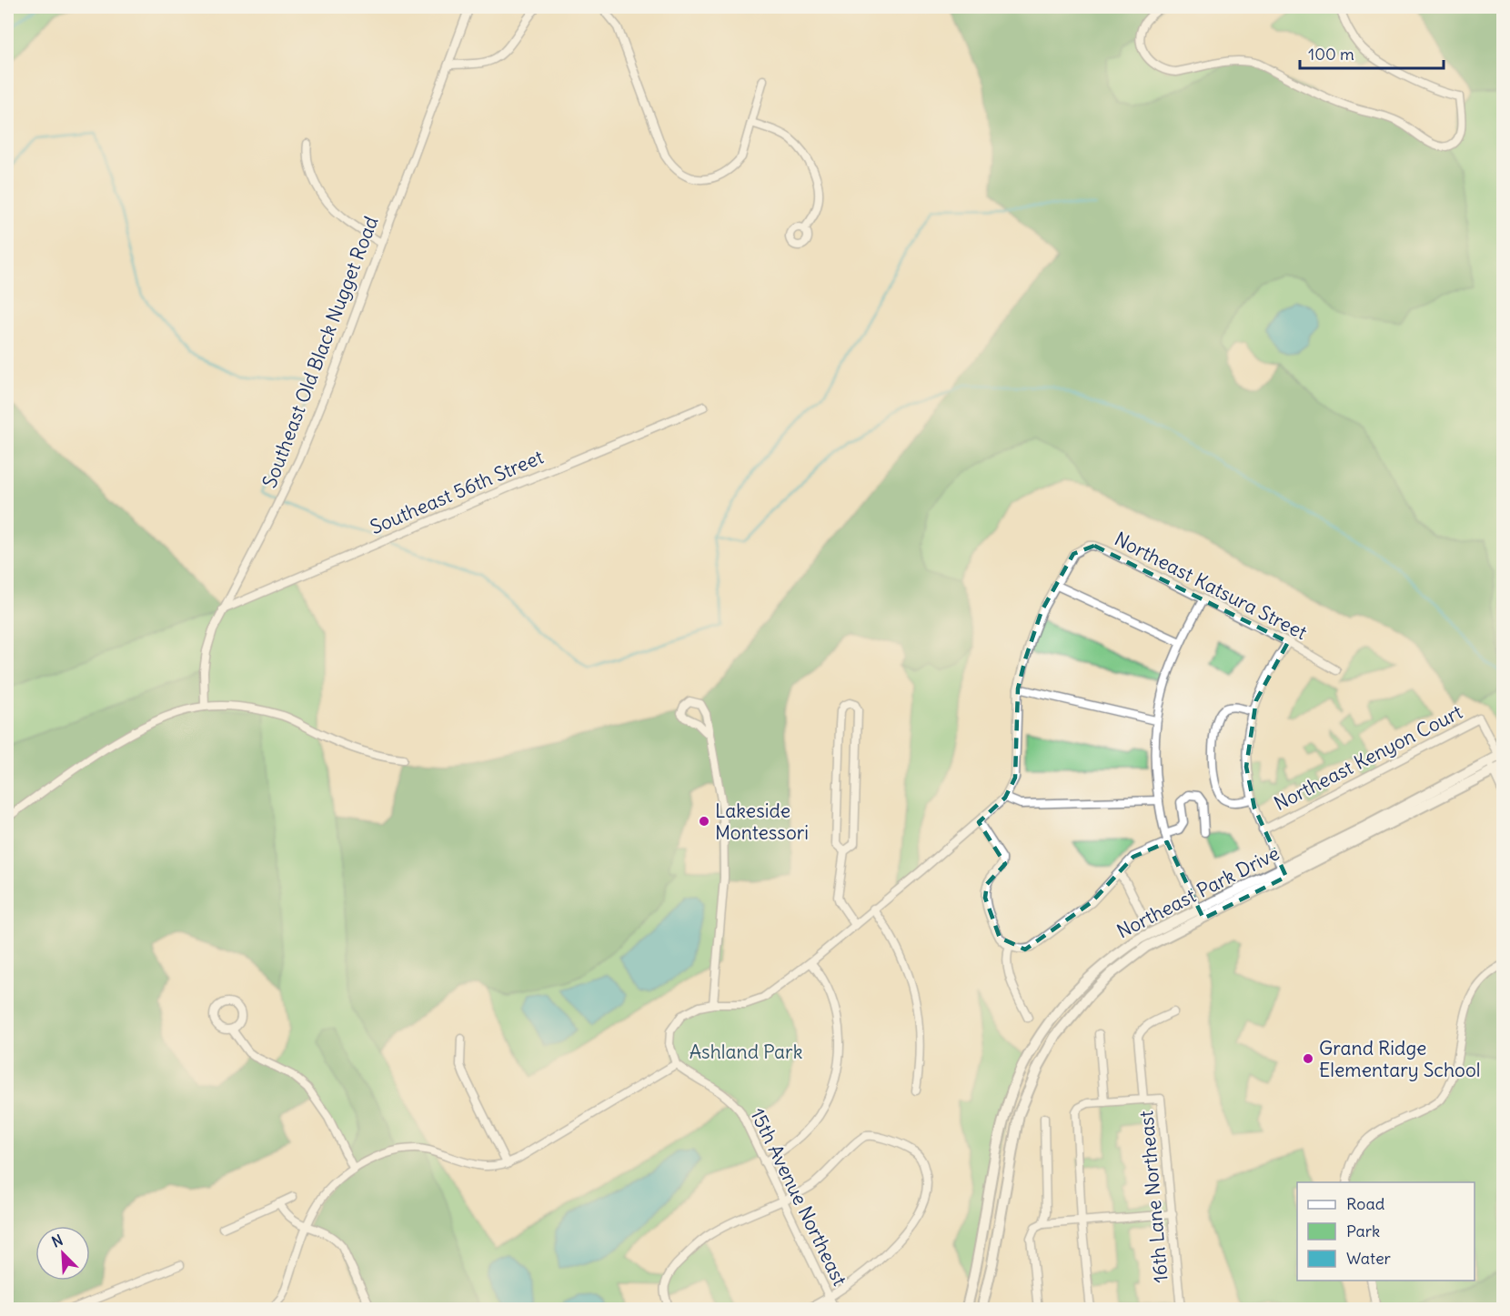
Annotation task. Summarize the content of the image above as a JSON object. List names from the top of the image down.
{
  "streets": {
    "street": [
      "Southeast Old Black Nugget Road",
      "Southeast 56th Street",
      "Northeast Katsura Street",
      "Northeast Kenyon Court",
      "Northeast Park Drive",
      "15th Avenue Northeast",
      "16th Lane Northeast"
    ]
  },
  "crossings": [
    ["Southeast Old Black Nugget Road", "Southeast 56th Street"],
    ["Northeast Katsura Street", "15th Avenue Northeast"],
    ["Northeast Kenyon Court", "Northeast Park Drive"]
  ],
  "parks": ["Ashland Park"],
  "places": ["Lakeside Montessori", "Grand Ridge Elementary School"],
  "legend": ["Road", "Park", "Water"],
  "scale_bar": "100 m",
  "north": "top left"
}
